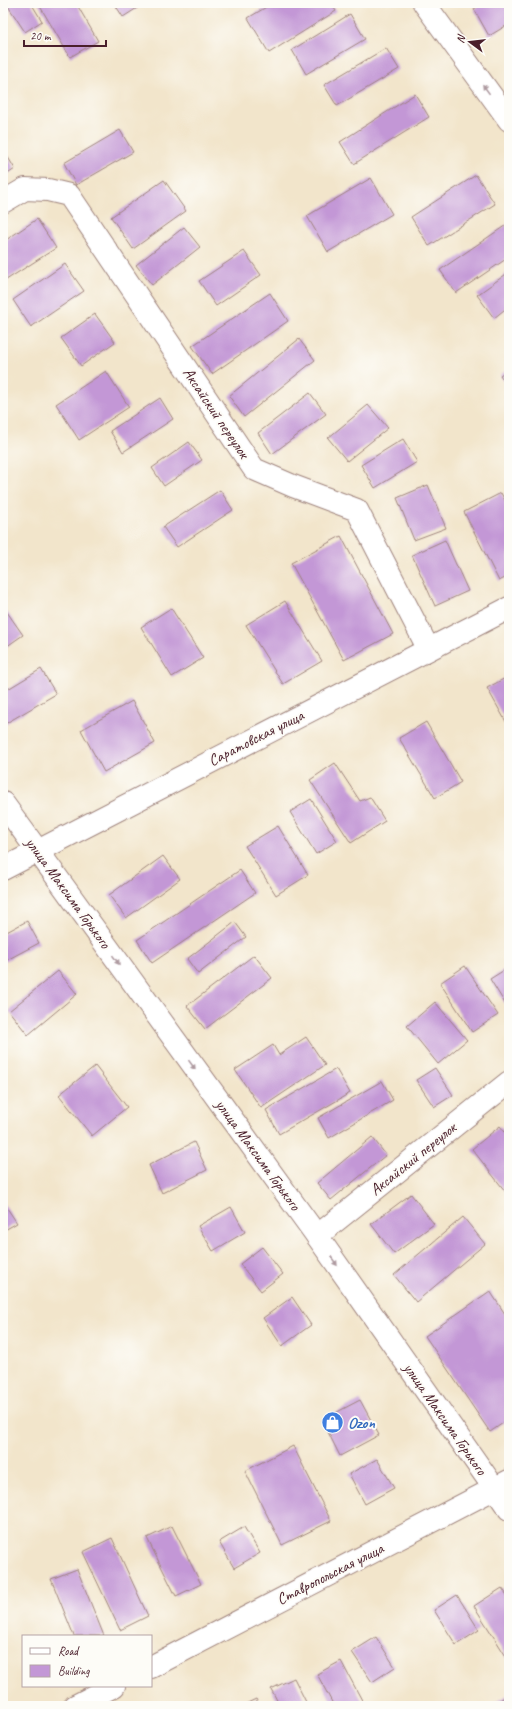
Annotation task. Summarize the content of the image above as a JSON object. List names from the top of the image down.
{
  "streets": {
    "street": [
      "Аксайский переулок",
      "Саратовская улица",
      "улица Максима Горького",
      "Ставропольская улица"
    ]
  },
  "crossings": [
    ["Аксайский переулок", "Саратовская улица"],
    ["Аксайский переулок", "улица Максима Горького"],
    ["Саратовская улица", "улица Максима Горького"],
    ["улица Максима Горького", "Ставропольская улица"]
  ],
  "one_way": ["улица Максима Горького"],
  "places": {
    "shop": ["Ozon"]
  },
  "legend": ["Road", "Building"],
  "scale_bar": "20 m",
  "north": "left"
}
